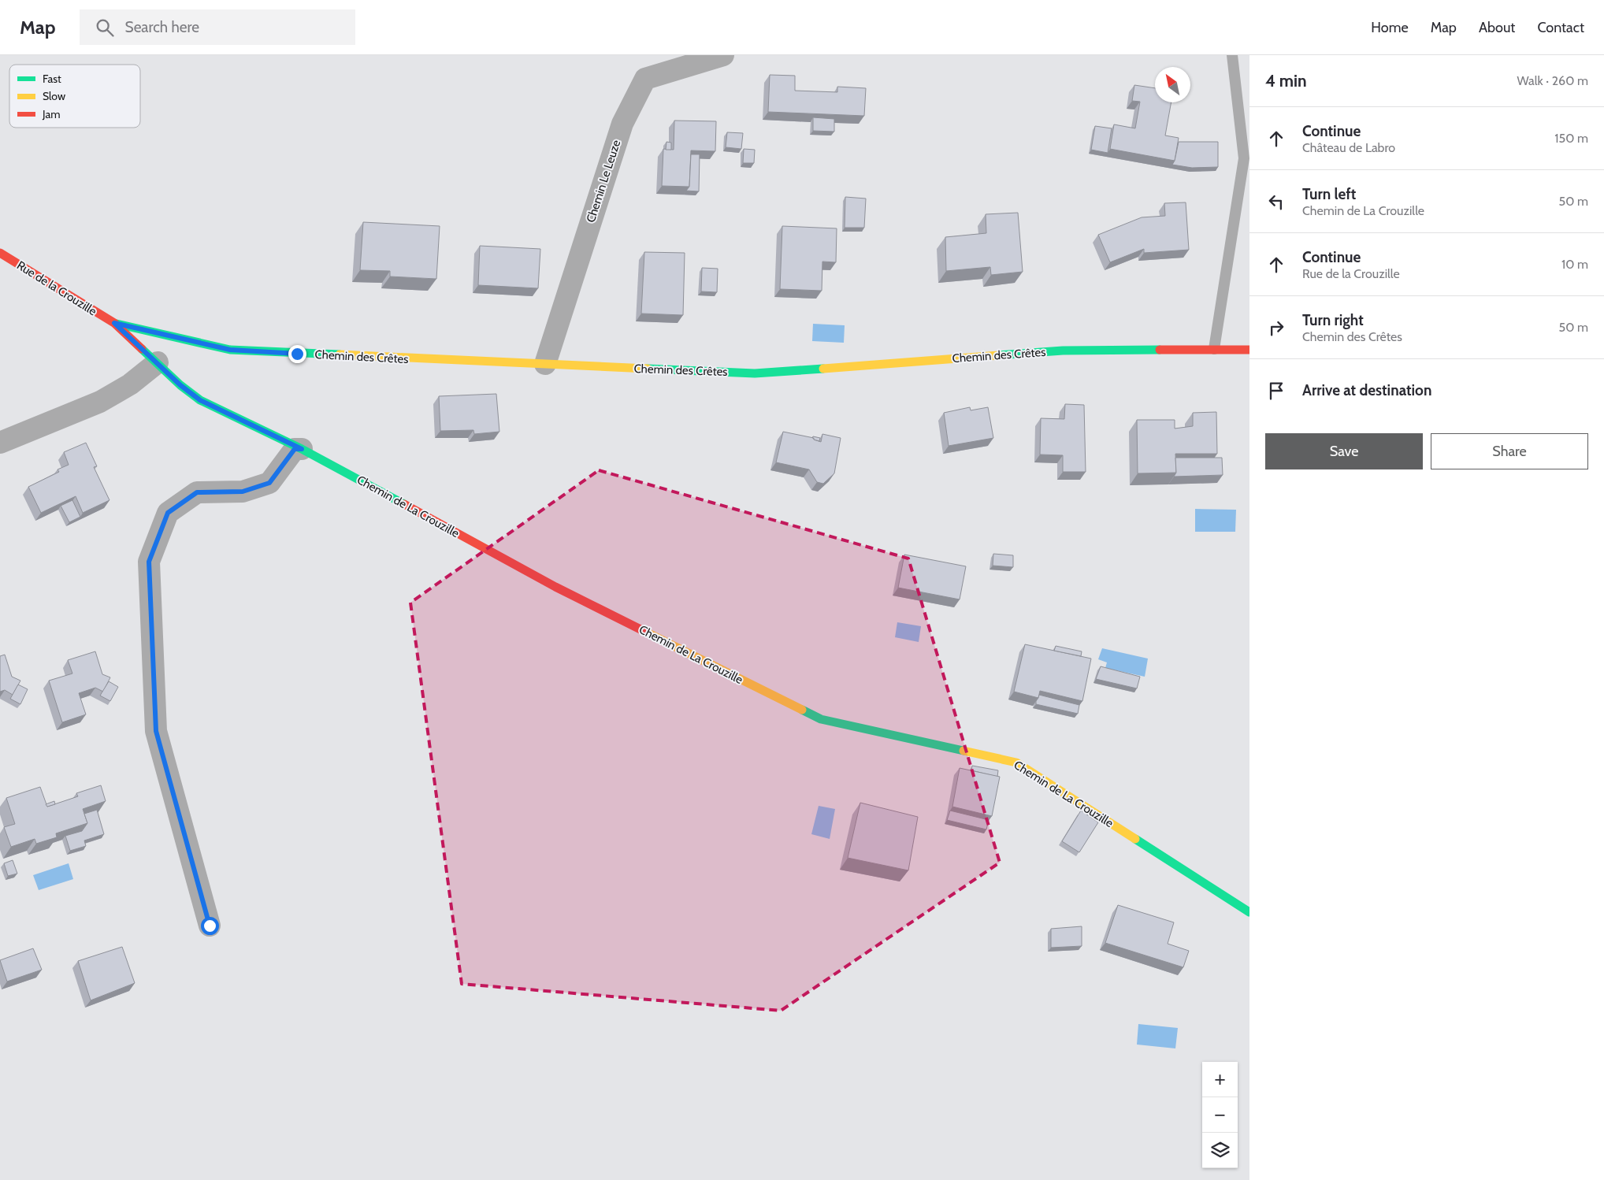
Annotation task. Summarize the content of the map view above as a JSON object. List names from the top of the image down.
{
  "streets": {
    "street": [
      "Chemin Le Leuze",
      "Rue de la Crouzille",
      "Chemin des Crêtes",
      "Chemin de La Crouzille"
    ]
  },
  "crossings": [
    ["Chemin Le Leuze", "Chemin des Crêtes"],
    ["Rue de la Crouzille", "Chemin des Crêtes"],
    ["Rue de la Crouzille", "Chemin de La Crouzille"]
  ],
  "legend": ["Fast", "Slow", "Jam"],
  "north": "top left",
  "page": {
    "header": "Map",
    "search": "Search here",
    "nav": [
      "Home",
      "Map",
      "About",
      "Contact"
    ],
    "heading": ["4 min", "Walk · 260 m"],
    "list": [
      ["Continue", "Château de Labro", "150 m"],
      ["Turn left", "Chemin de La Crouzille", "50 m"],
      ["Continue", "Rue de la Crouzille", "10 m"],
      ["Turn right", "Chemin des Crêtes", "50 m"],
      "Arrive at destination"
    ],
    "buttons": ["Save", "Share"],
    "map_buttons": ["+", "−"]
  }
}
